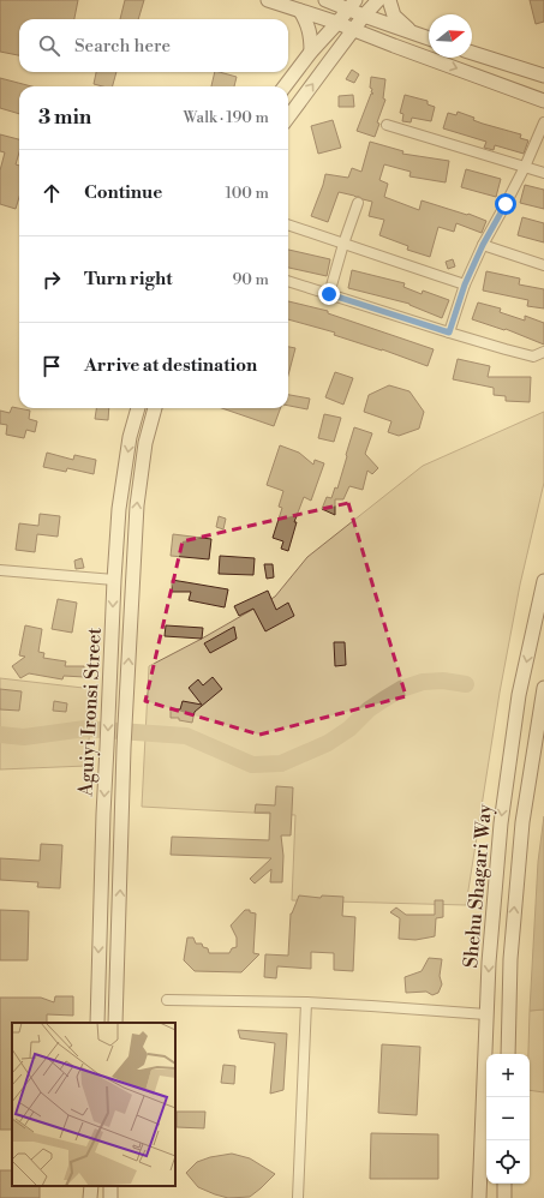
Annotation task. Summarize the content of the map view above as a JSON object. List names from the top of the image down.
{
  "streets": {
    "main road": ["Aguiyi Ironsi Street", "Shehu Shagari Way"]
  },
  "north": "right",
  "page": {
    "search": "Search here",
    "heading": ["3 min", "Walk · 190 m"],
    "list": [
      ["Continue", "100 m"],
      ["Turn right", "90 m"],
      "Arrive at destination"
    ],
    "map_buttons": ["+", "−"]
  }
}
